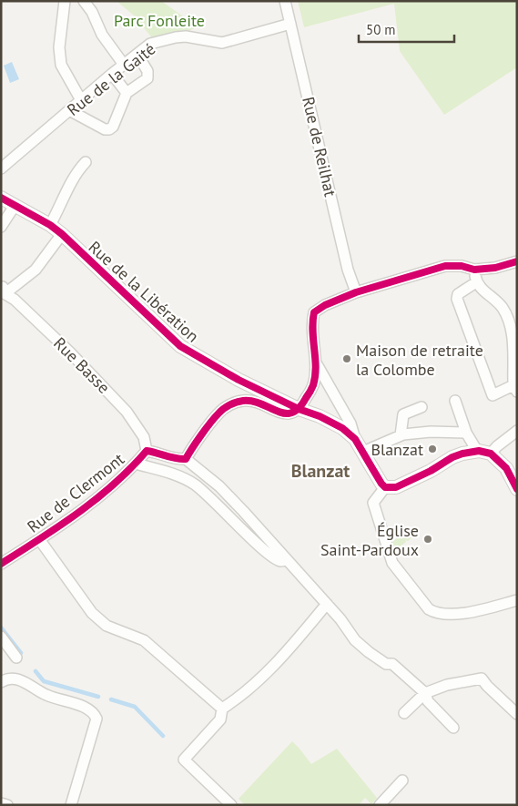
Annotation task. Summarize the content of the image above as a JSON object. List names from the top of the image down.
{
  "streets": {
    "street": [
      "Rue de la Gaité",
      "Rue de Reilhat",
      "Rue de la Libération",
      "Rue Basse",
      "Rue de Clermont"
    ]
  },
  "crossings": [
    ["Rue de la Gaité", "Rue de Reilhat"],
    ["Rue Basse", "Rue de Clermont"]
  ],
  "districts": ["Blanzat"],
  "parks": ["Parc Fonleite"],
  "places": ["Maison de retraite la Colombe", "Blanzat", "Église Saint-Pardoux"],
  "scale_bar": "50 m"
}
